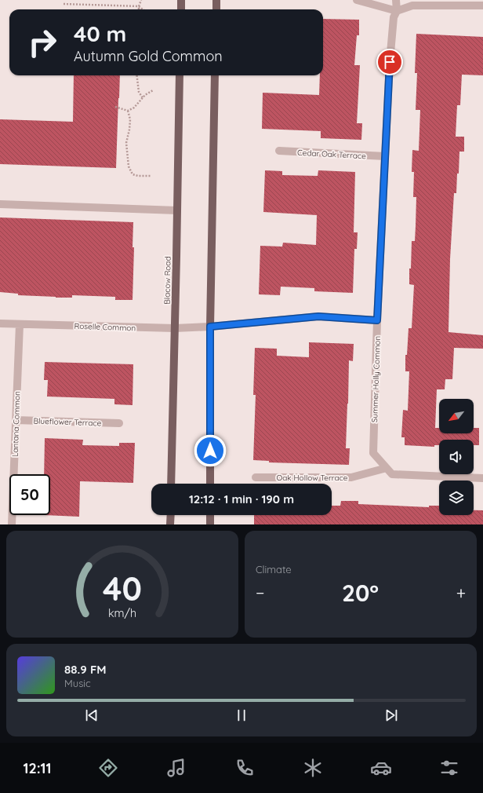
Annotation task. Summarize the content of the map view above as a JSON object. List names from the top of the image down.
{
  "streets": {
    "main road": ["Blacow Road"],
    "street": [
      "Cedar Oak Terrace",
      "Roselle Common",
      "Summer Holly Common",
      "Blueflower Terrace",
      "Lantana Common",
      "Oak Hollow Terrace"
    ]
  },
  "crossings": [
    ["Cedar Oak Terrace", "Summer Holly Common"],
    ["Blacow Road", "Roselle Common"],
    ["Roselle Common", "Summer Holly Common"],
    ["Roselle Common", "Lantana Common"],
    ["Summer Holly Common", "Oak Hollow Terrace"],
    ["Blueflower Terrace", "Lantana Common"]
  ],
  "north": "bottom left",
  "page": {
    "turn": ["40 m", "Autumn Gold Common"],
    "limit": "50",
    "trip": "12:12 · 1 min · 190 m",
    "tile": "Climate",
    "heat": ["−", "20°", "+"],
    "song": ["88.9 FM", "Music"],
    "tabs": "12:11",
    "gauge": ["40", "km/h"]
  }
}
